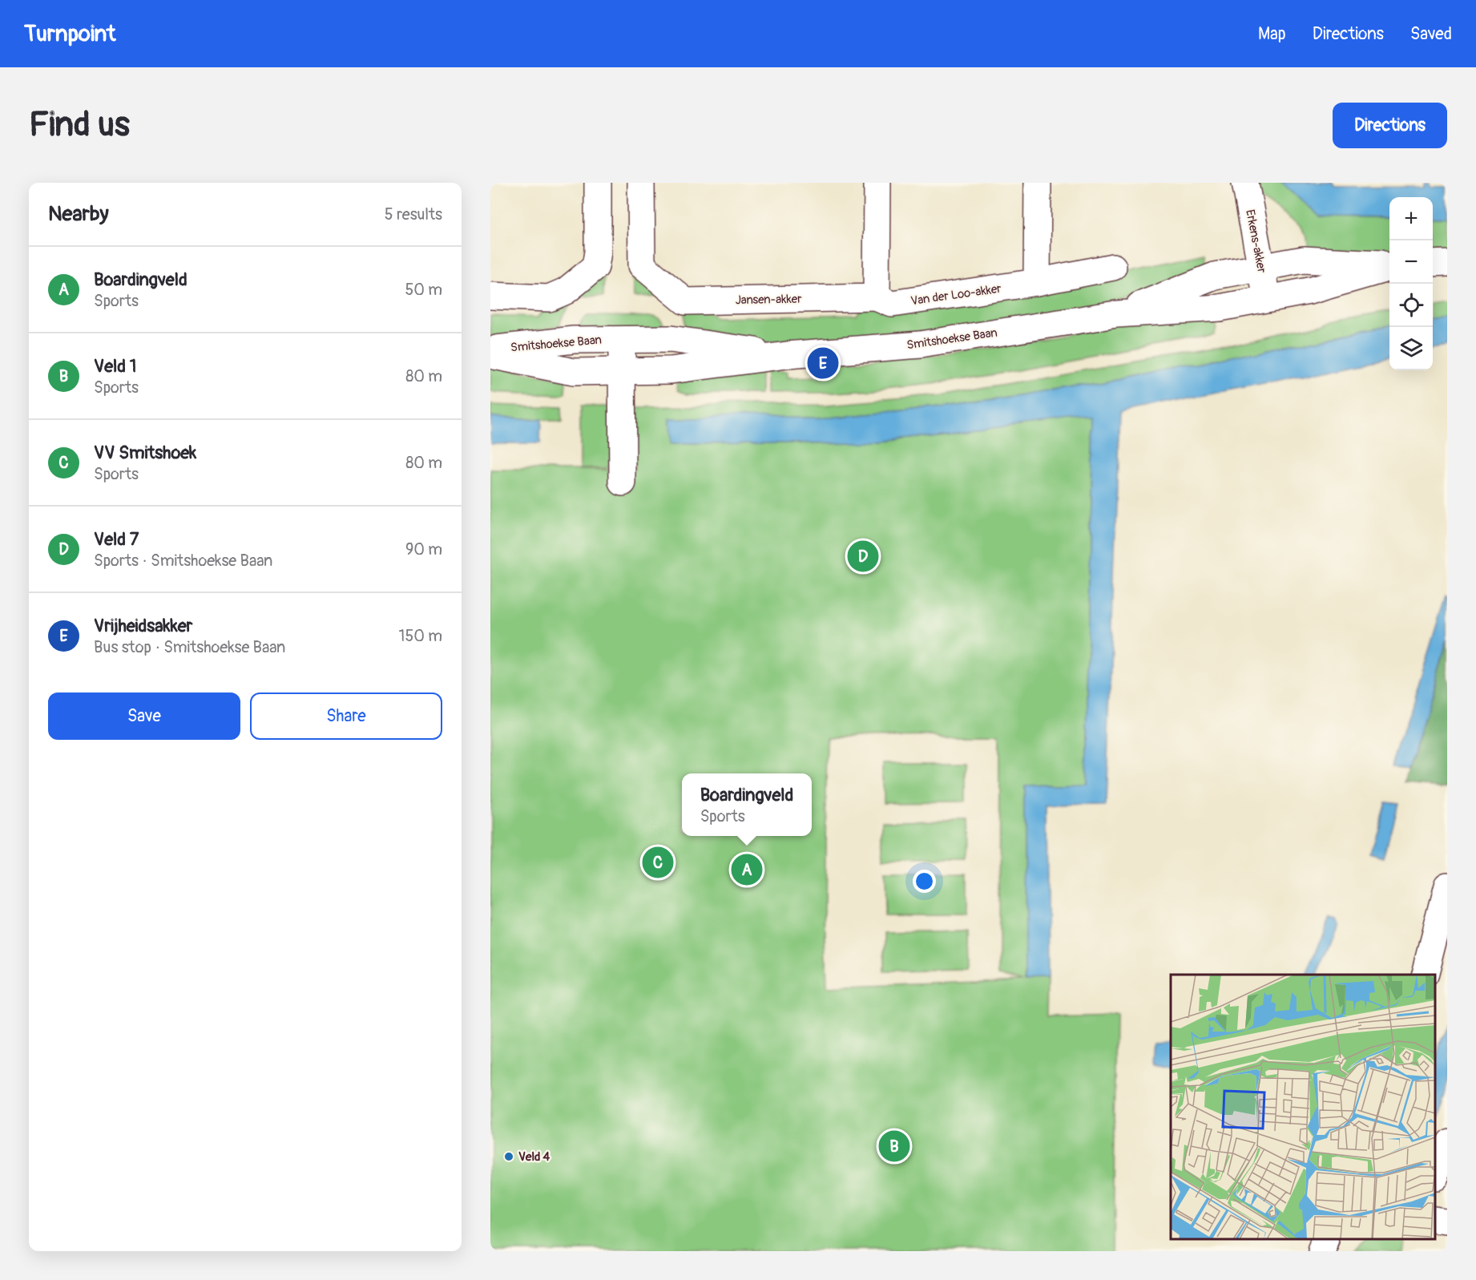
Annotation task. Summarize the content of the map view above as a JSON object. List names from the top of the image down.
{
  "streets": {
    "street": [
      "Erkens-akker",
      "Van der Loo-akker",
      "Jansen-akker",
      "Smitshoekse Baan"
    ]
  },
  "crossings": [
    ["Erkens-akker", "Smitshoekse Baan"],
    ["Van der Loo-akker", "Jansen-akker"]
  ],
  "places": ["Veld 4"],
  "page": {
    "header": "Turnpoint",
    "nav": ["Map", "Directions", "Saved"],
    "buttons": [
      "Directions",
      ["Save", "Share"]
    ],
    "title": "Find us",
    "heading": ["Nearby", "5 results"],
    "map_buttons": ["+", "−"],
    "list": [
      {
        "mark": "A",
        "name": "Boardingveld",
        "note": "Sports",
        "value": "50 m"
      },
      {
        "mark": "B",
        "name": "Veld 1",
        "note": "Sports",
        "value": "80 m"
      },
      {
        "mark": "C",
        "name": "VV Smitshoek",
        "note": "Sports",
        "value": "80 m"
      },
      {
        "mark": "D",
        "name": "Veld 7",
        "note": "Sports · Smitshoekse Baan",
        "value": "90 m"
      },
      {
        "mark": "E",
        "name": "Vrijheidsakker",
        "note": "Bus stop · Smitshoekse Baan",
        "value": "150 m"
      }
    ],
    "pins": [
      "E",
      "D",
      "C",
      "A",
      "B"
    ],
    "popup": ["Boardingveld", "Sports"]
  }
}
